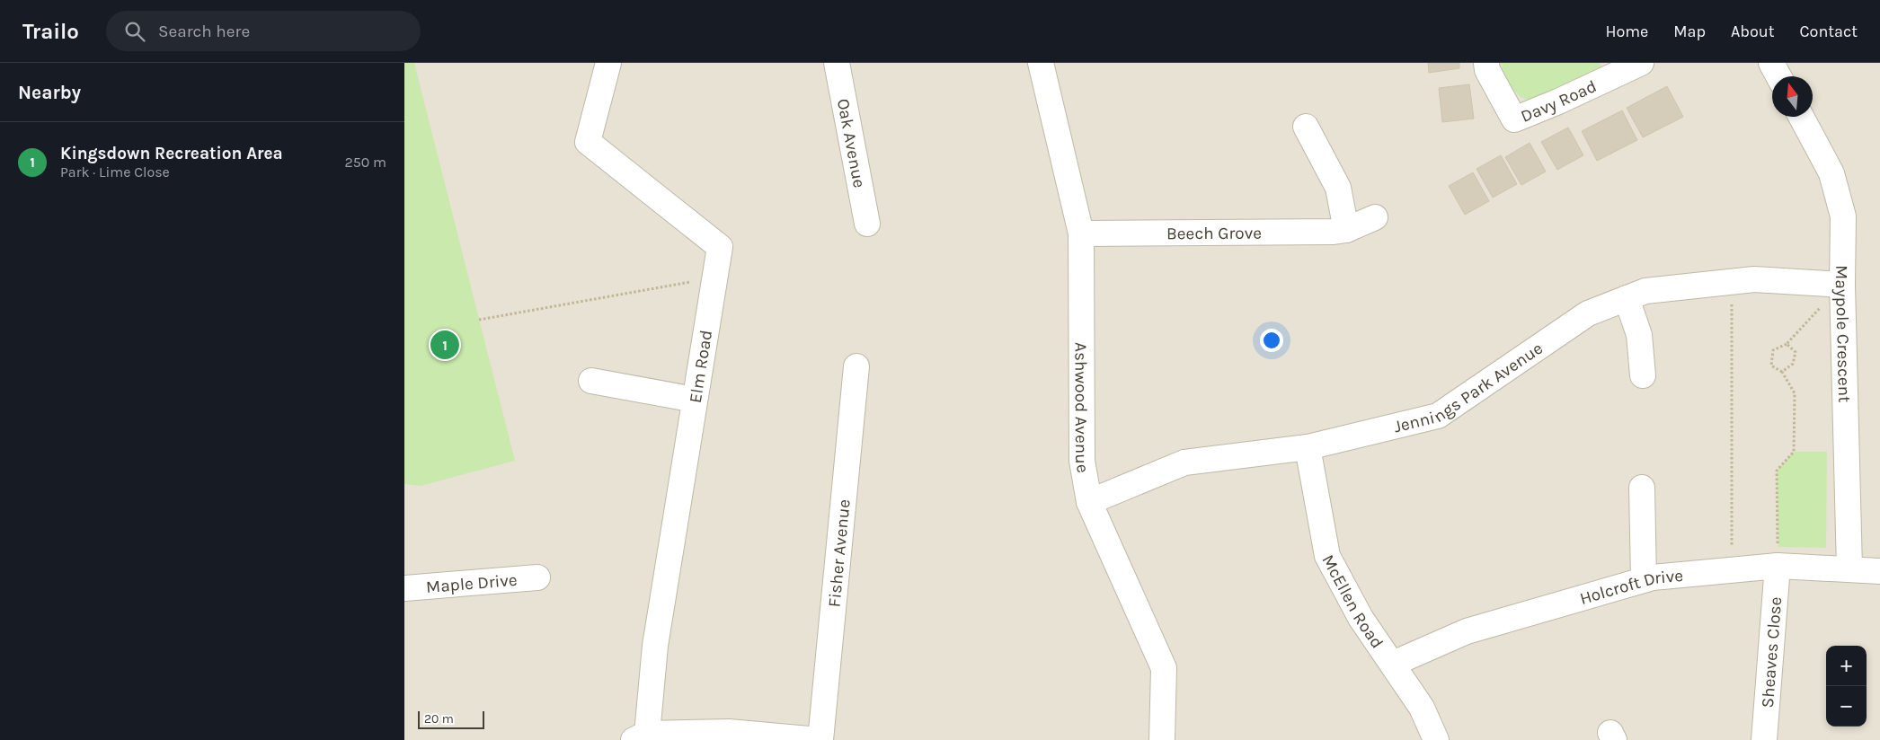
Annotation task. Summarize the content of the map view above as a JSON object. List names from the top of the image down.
{
  "streets": {
    "street": [
      "Davy Road",
      "Oak Avenue",
      "Beech Grove",
      "Maypole Crescent",
      "Elm Road",
      "Jennings Park Avenue",
      "Ashwood Avenue",
      "Fisher Avenue",
      "Maple Drive",
      "Holcroft Drive",
      "McEllen Road",
      "Sheaves Close"
    ]
  },
  "crossings": [
    ["Beech Grove", "Ashwood Avenue"],
    ["Maypole Crescent", "Jennings Park Avenue"],
    ["Maypole Crescent", "Holcroft Drive"],
    ["Jennings Park Avenue", "Ashwood Avenue"],
    ["Jennings Park Avenue", "McEllen Road"],
    ["Holcroft Drive", "McEllen Road"],
    ["Holcroft Drive", "Sheaves Close"]
  ],
  "scale_bar": "20 m",
  "north": "top",
  "page": {
    "header": "Trailo",
    "search": "Search here",
    "nav": [
      "Home",
      "Map",
      "About",
      "Contact"
    ],
    "heading": "Nearby",
    "list": [
      {
        "mark": "1",
        "name": "Kingsdown Recreation Area",
        "note": "Park · Lime Close",
        "value": "250 m"
      }
    ],
    "pins": "1",
    "map_buttons": ["+", "−"],
    "scale": "20 m"
  }
}
